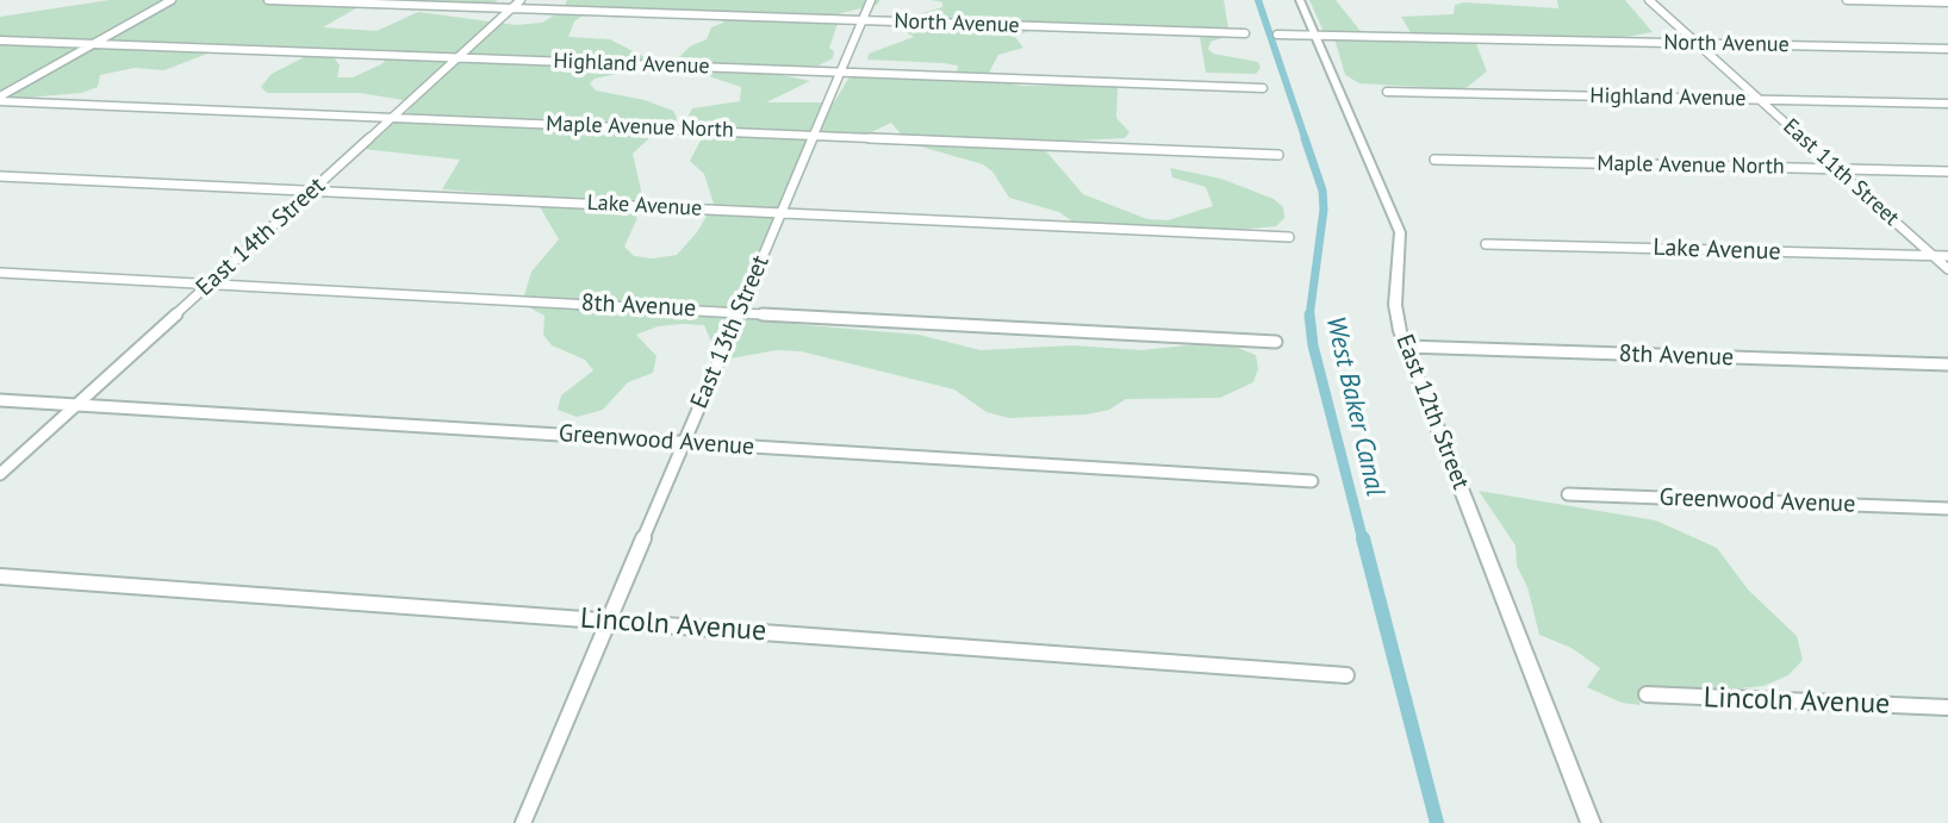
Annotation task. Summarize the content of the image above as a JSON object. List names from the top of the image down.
{
  "streets": {
    "street": [
      "North Avenue",
      "Highland Avenue",
      "Maple Avenue North",
      "East 11th Street",
      "Lake Avenue",
      "East 14th Street",
      "8th Avenue",
      "East 13th Street",
      "East 12th Street",
      "Greenwood Avenue",
      "Lincoln Avenue"
    ]
  },
  "crossings": [
    ["North Avenue", "East 11th Street"],
    ["North Avenue", "East 14th Street"],
    ["North Avenue", "East 13th Street"],
    ["North Avenue", "East 12th Street"],
    ["Highland Avenue", "East 11th Street"],
    ["Highland Avenue", "East 14th Street"],
    ["Highland Avenue", "East 13th Street"],
    ["Maple Avenue North", "East 11th Street"],
    ["Maple Avenue North", "East 14th Street"],
    ["Maple Avenue North", "East 13th Street"],
    ["East 11th Street", "Lake Avenue"],
    ["Lake Avenue", "East 14th Street"],
    ["Lake Avenue", "East 13th Street"],
    ["East 14th Street", "8th Avenue"],
    ["East 14th Street", "Greenwood Avenue"],
    ["8th Avenue", "East 13th Street"],
    ["8th Avenue", "East 12th Street"],
    ["East 13th Street", "Greenwood Avenue"],
    ["East 13th Street", "Lincoln Avenue"]
  ],
  "water": ["West Baker Canal"]
}
